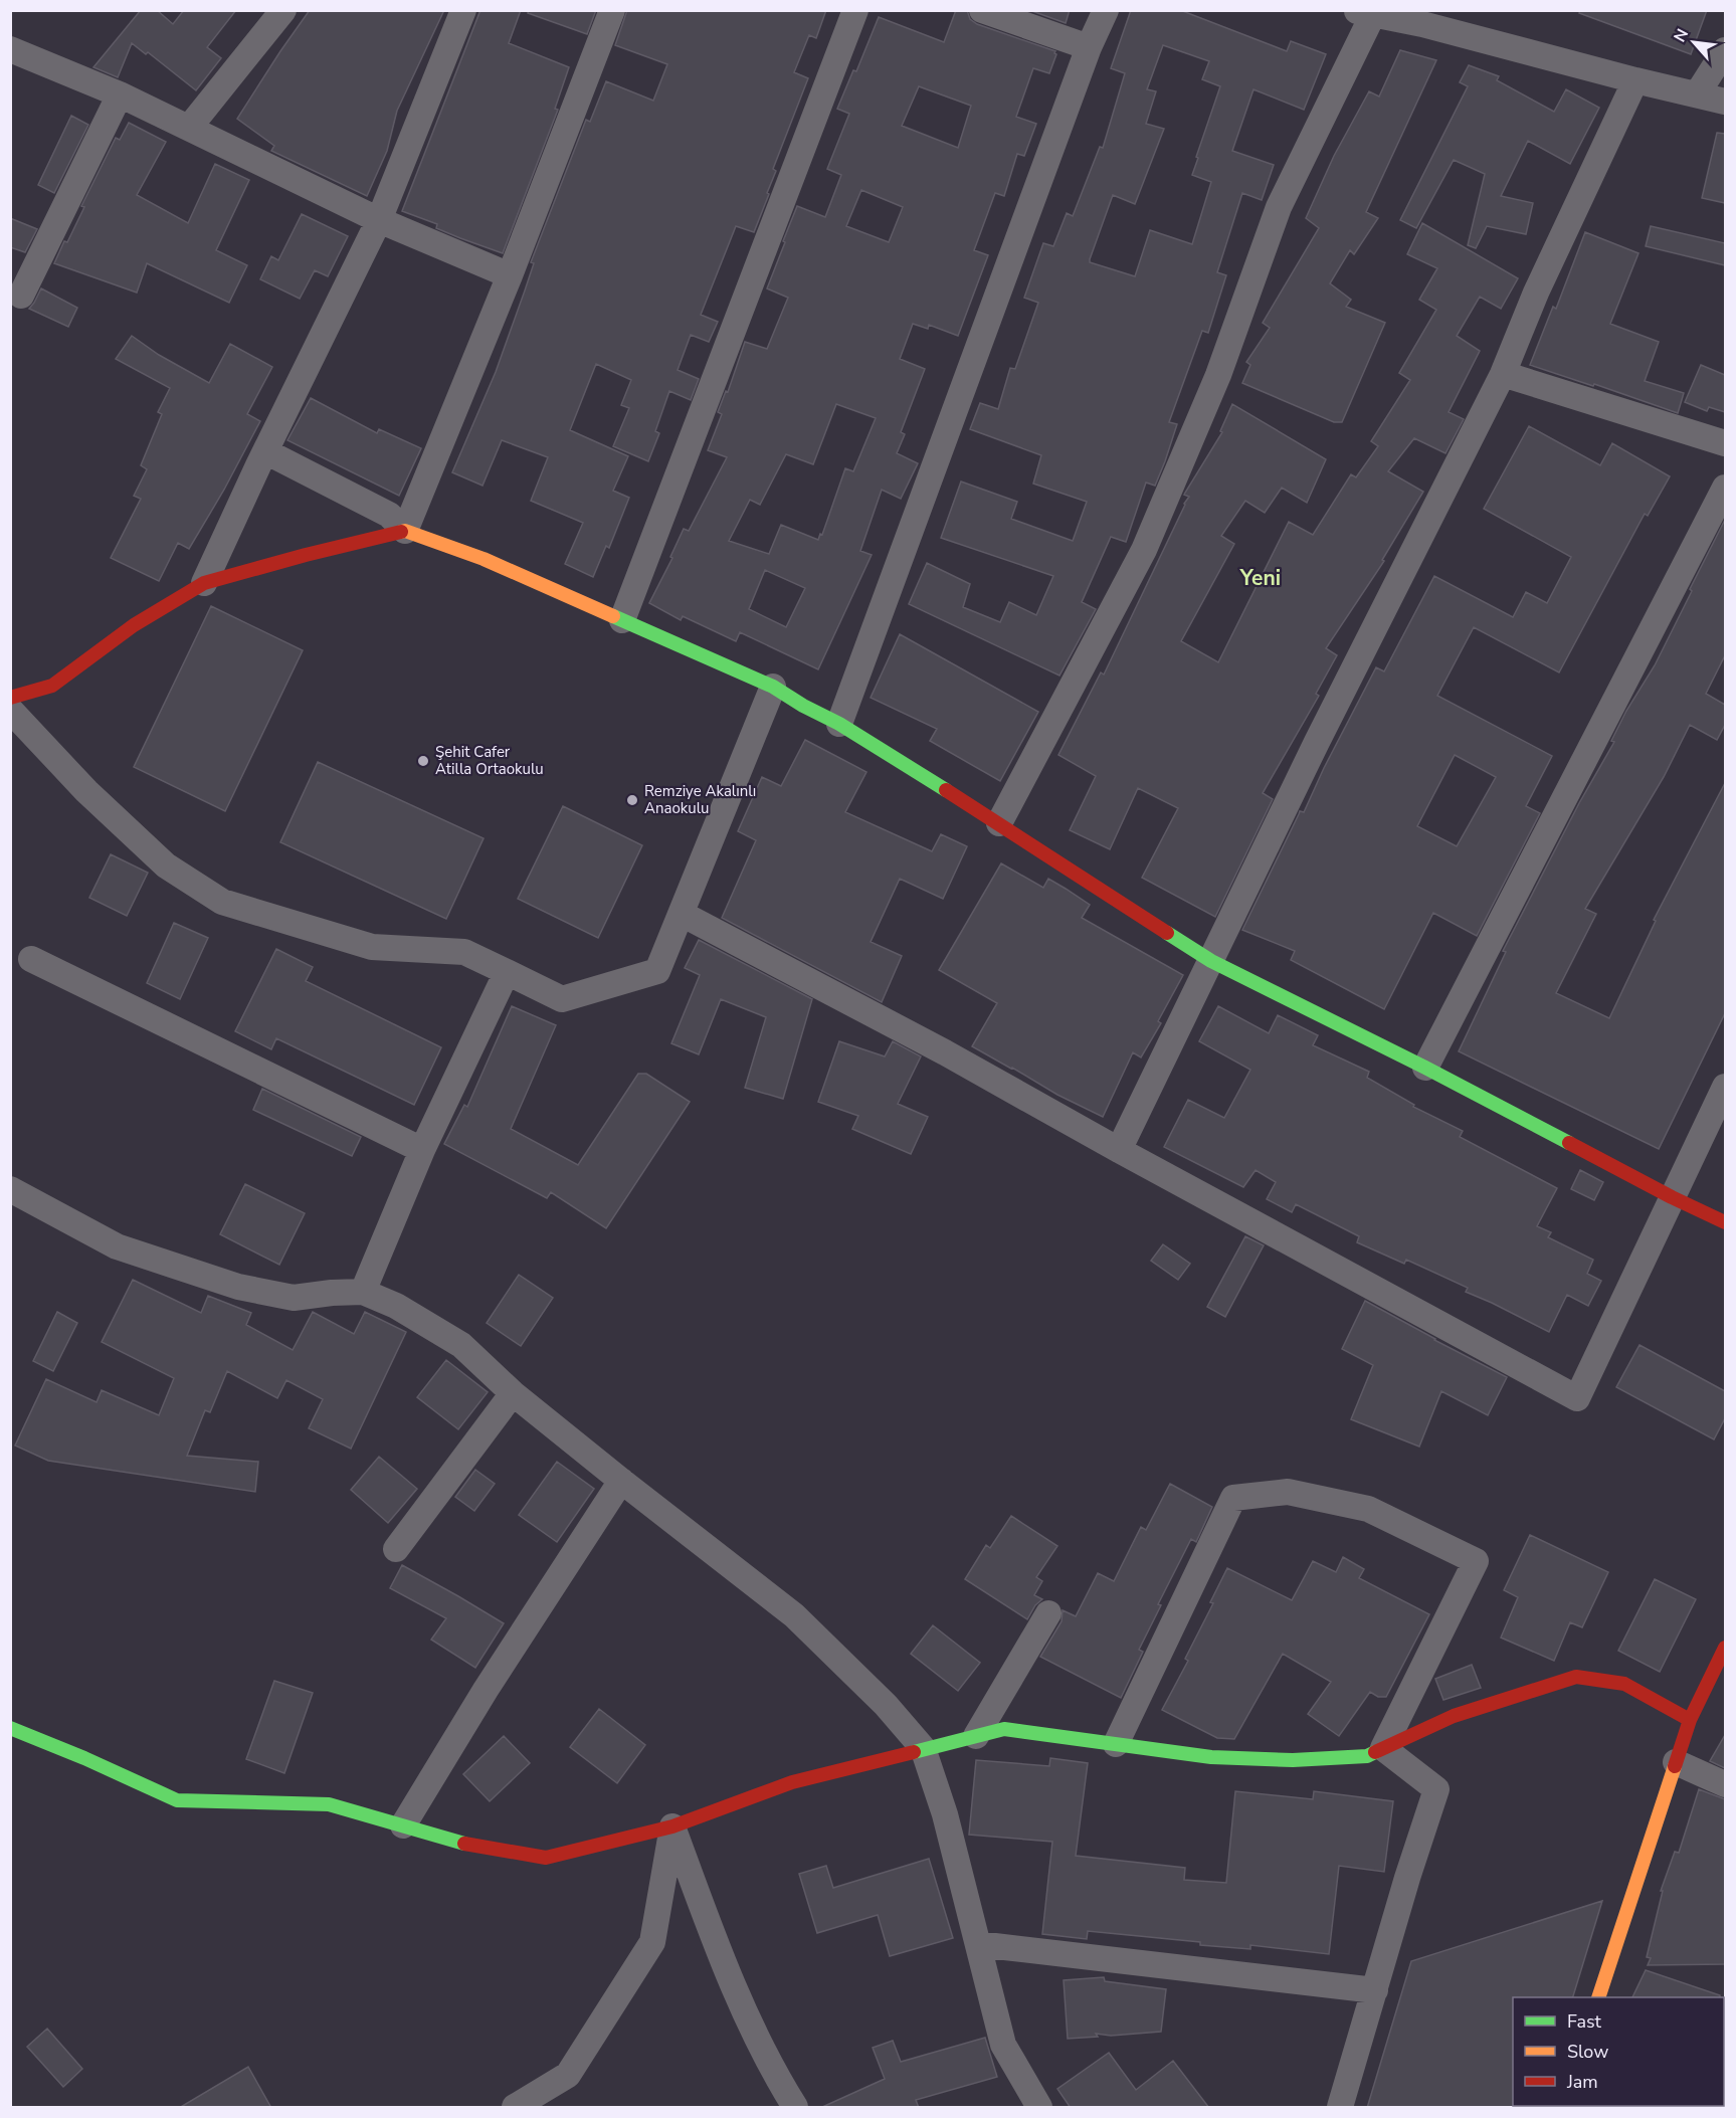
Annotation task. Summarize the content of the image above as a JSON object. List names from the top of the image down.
{
  "districts": ["Yeni"],
  "places": ["Şehit Cafer Atilla Ortaokulu", "Remziye Akalınlı Anaokulu"],
  "legend": ["Fast", "Slow", "Jam"],
  "north": "top left"
}
